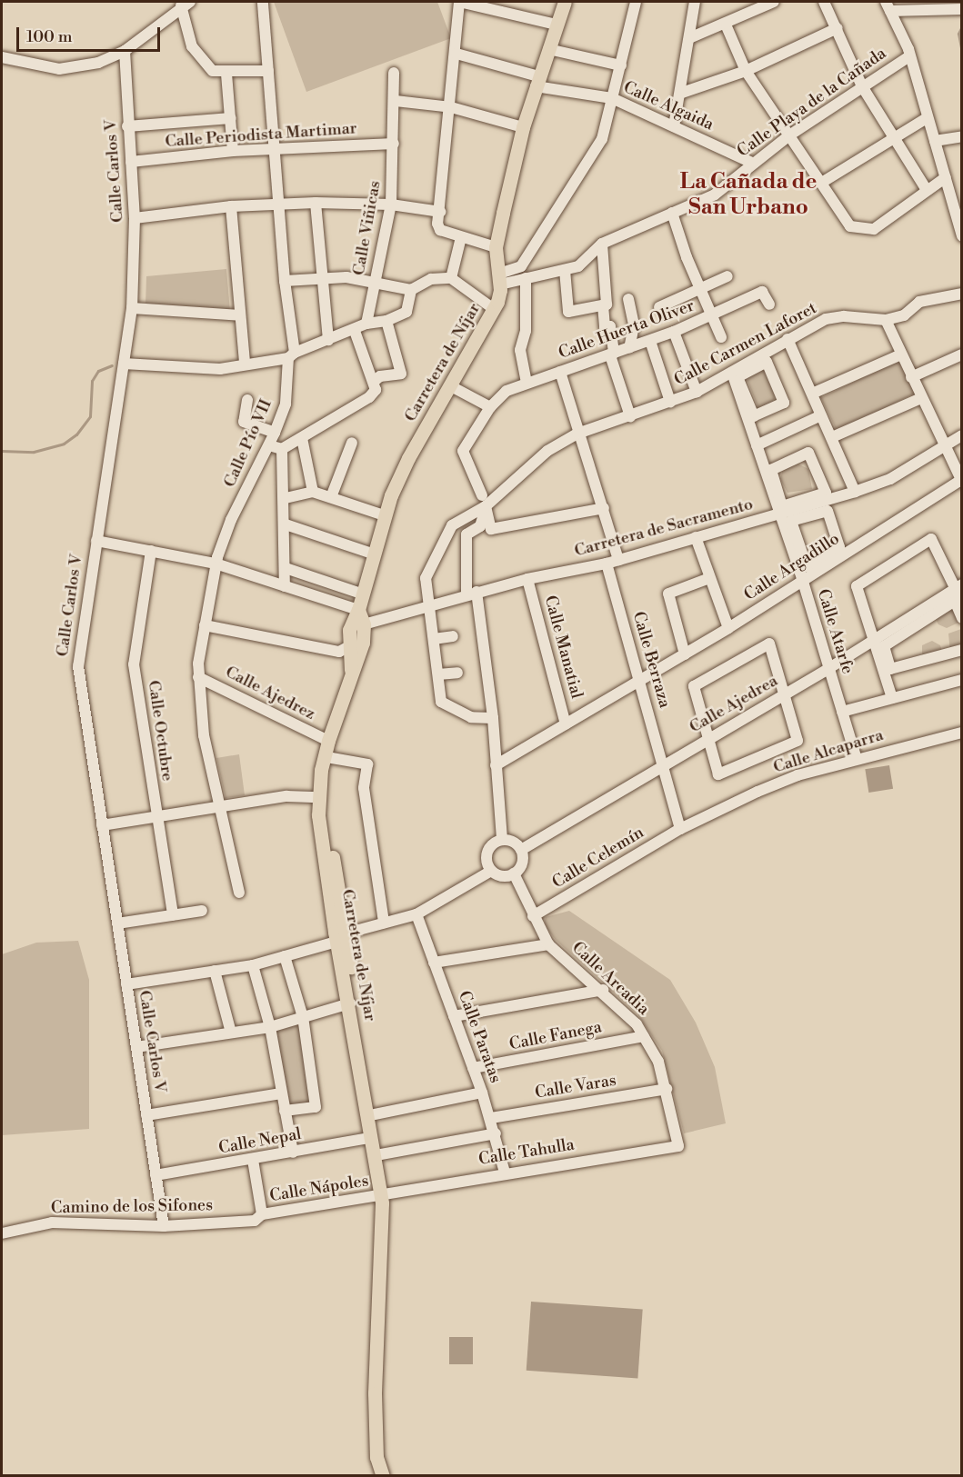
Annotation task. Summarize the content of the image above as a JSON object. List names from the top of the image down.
{
  "streets": {
    "main road": ["Carretera de Níjar"],
    "street": [
      "Calle Playa de la Cañada",
      "Calle Algaida",
      "Calle Periodista Martimar",
      "Calle Carlos V",
      "Calle Viñicas",
      "Calle Huerta Oliver",
      "Calle Carmen Laforet",
      "Calle Pío VII",
      "Carretera de Sacramento",
      "Calle Argadillo",
      "Calle Atarfe",
      "Calle Manatial",
      "Calle Berraza",
      "Calle Ajedrez",
      "Calle Ajedrea",
      "Calle Octubre",
      "Calle Alcaparra",
      "Calle Celemín",
      "Calle Arcadia",
      "Calle Fanega",
      "Calle Paratas",
      "Calle Varas",
      "Calle Nepal",
      "Calle Tahulla",
      "Calle Nápoles",
      "Camino de los Sifones"
    ]
  },
  "crossings": [
    ["Calle Playa de la Cañada", "Calle Algaida"],
    ["Calle Playa de la Cañada", "Carretera de Níjar"],
    ["Calle Algaida", "Carretera de Níjar"],
    ["Calle Periodista Martimar", "Calle Carlos V"],
    ["Calle Periodista Martimar", "Calle Viñicas"],
    ["Calle Periodista Martimar", "Calle Pío VII"],
    ["Calle Carlos V", "Calle Nepal"],
    ["Calle Carlos V", "Camino de los Sifones"],
    ["Carretera de Níjar", "Carretera de Sacramento"],
    ["Carretera de Níjar", "Calle Ajedrez"],
    ["Carretera de Níjar", "Calle Nepal"],
    ["Carretera de Níjar", "Calle Tahulla"],
    ["Carretera de Níjar", "Calle Nápoles"],
    ["Calle Pío VII", "Calle Ajedrez"],
    ["Carretera de Sacramento", "Calle Atarfe"],
    ["Carretera de Sacramento", "Calle Manatial"],
    ["Carretera de Sacramento", "Calle Berraza"],
    ["Calle Argadillo", "Calle Atarfe"],
    ["Calle Argadillo", "Calle Manatial"],
    ["Calle Argadillo", "Calle Berraza"],
    ["Calle Atarfe", "Calle Ajedrea"],
    ["Calle Atarfe", "Calle Alcaparra"],
    ["Calle Berraza", "Calle Ajedrea"],
    ["Calle Berraza", "Calle Alcaparra"],
    ["Calle Berraza", "Calle Celemín"],
    ["Calle Ajedrea", "Calle Arcadia"],
    ["Calle Alcaparra", "Calle Celemín"],
    ["Calle Celemín", "Calle Arcadia"],
    ["Calle Arcadia", "Calle Fanega"],
    ["Calle Arcadia", "Calle Varas"],
    ["Calle Arcadia", "Calle Tahulla"],
    ["Calle Fanega", "Calle Paratas"],
    ["Calle Paratas", "Calle Varas"],
    ["Calle Paratas", "Calle Tahulla"],
    ["Calle Tahulla", "Calle Nápoles"],
    ["Calle Nápoles", "Camino de los Sifones"]
  ],
  "districts": ["La Cañada de San Urbano"],
  "scale_bar": "100 m"
}
